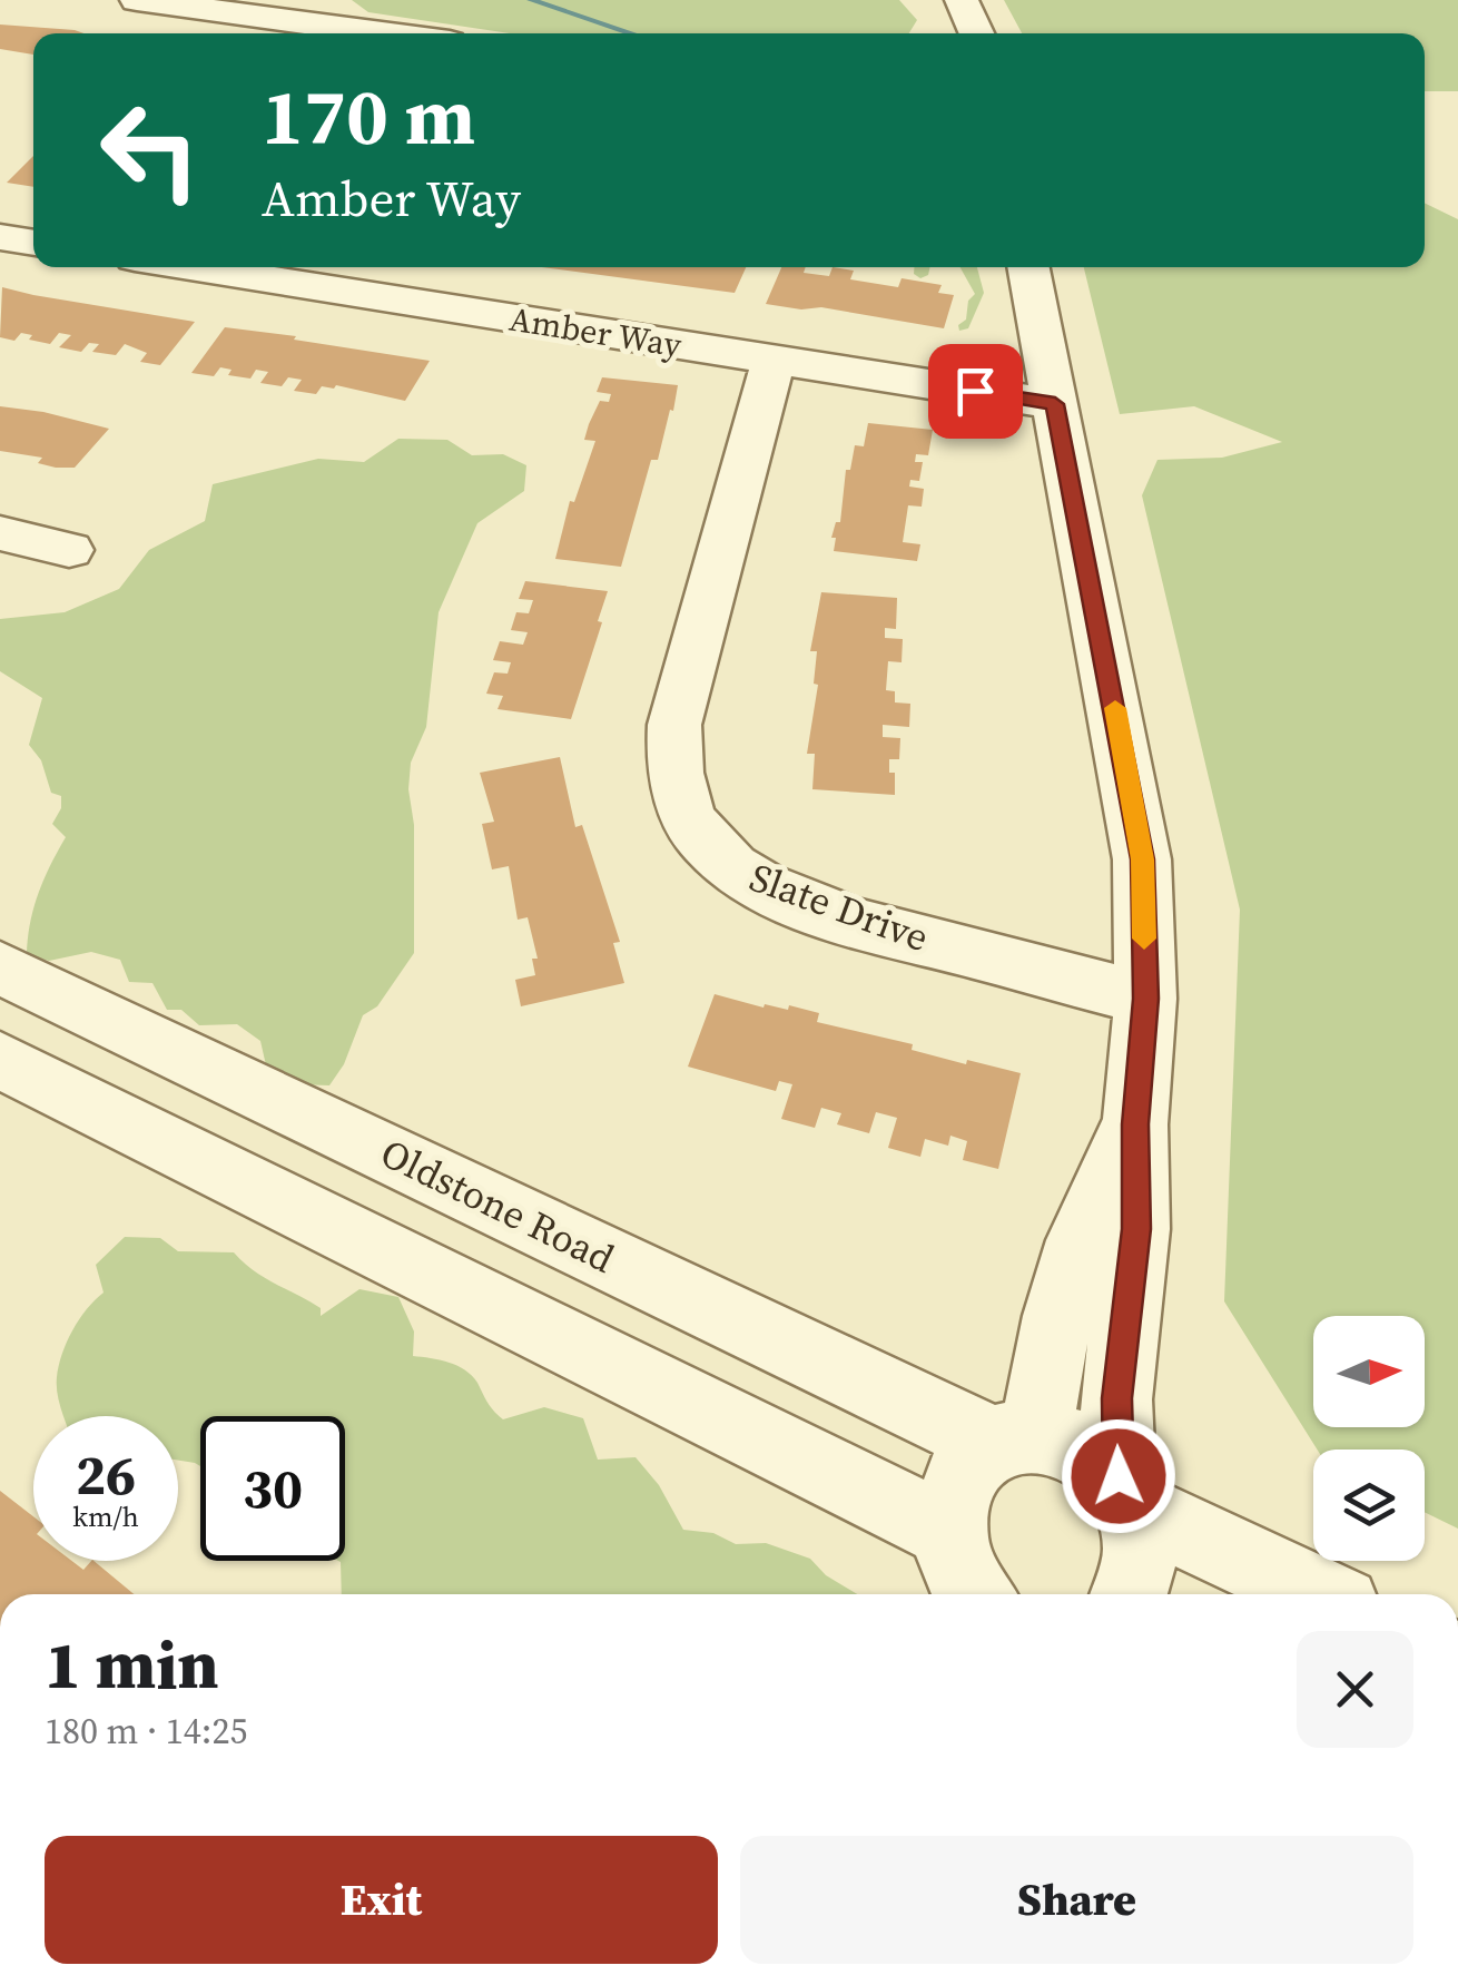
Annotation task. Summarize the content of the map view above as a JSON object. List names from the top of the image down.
{
  "streets": {
    "street": ["Amber Way", "Slate Drive", "Oldstone Road"]
  },
  "crossings": [
    ["Amber Way", "Slate Drive"]
  ],
  "north": "right",
  "page": {
    "turn": ["170 m", "Amber Way"],
    "speed": "26 km/h",
    "limit": "30",
    "heading": ["1 min", "180 m · 14:25"],
    "buttons": ["Exit", "Share"]
  }
}
